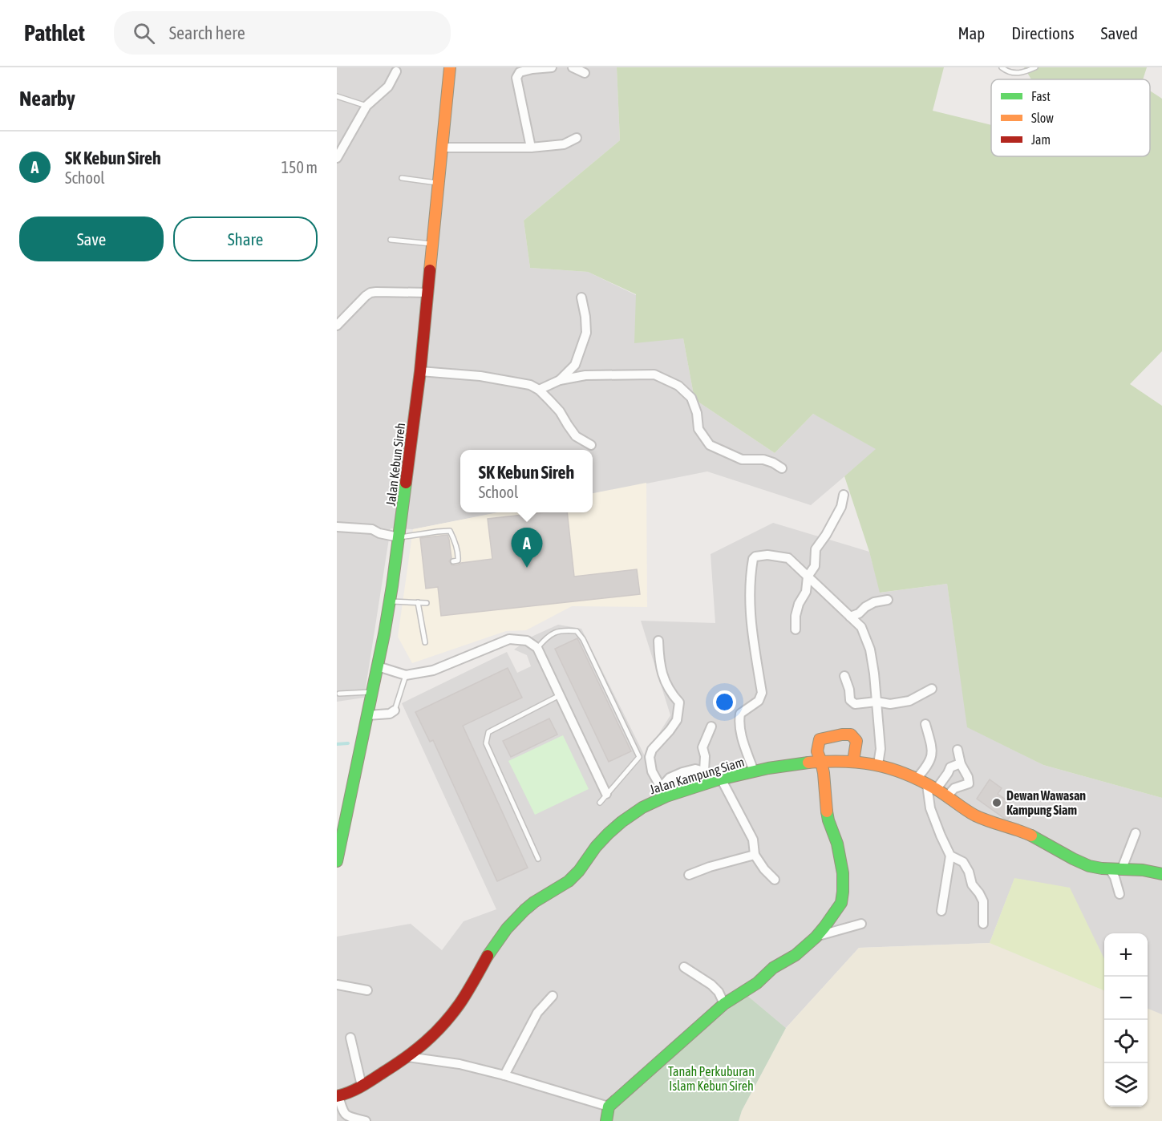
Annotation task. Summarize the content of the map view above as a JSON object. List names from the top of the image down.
{
  "streets": {
    "street": ["Jalan Kebun Sireh", "Jalan Kampung Siam"]
  },
  "parks": ["Tanah Perkuburan Islam Kebun Sireh"],
  "places": ["Dewan Wawasan Kampung Siam"],
  "legend": ["Fast", "Slow", "Jam"],
  "page": {
    "header": "Pathlet",
    "search": "Search here",
    "nav": ["Map", "Directions", "Saved"],
    "heading": "Nearby",
    "list": [
      {
        "mark": "A",
        "name": "SK Kebun Sireh",
        "note": "School",
        "value": "150 m"
      }
    ],
    "buttons": ["Save", "Share"],
    "popup": ["SK Kebun Sireh", "School"],
    "pins": "A",
    "map_buttons": ["+", "−"]
  }
}
